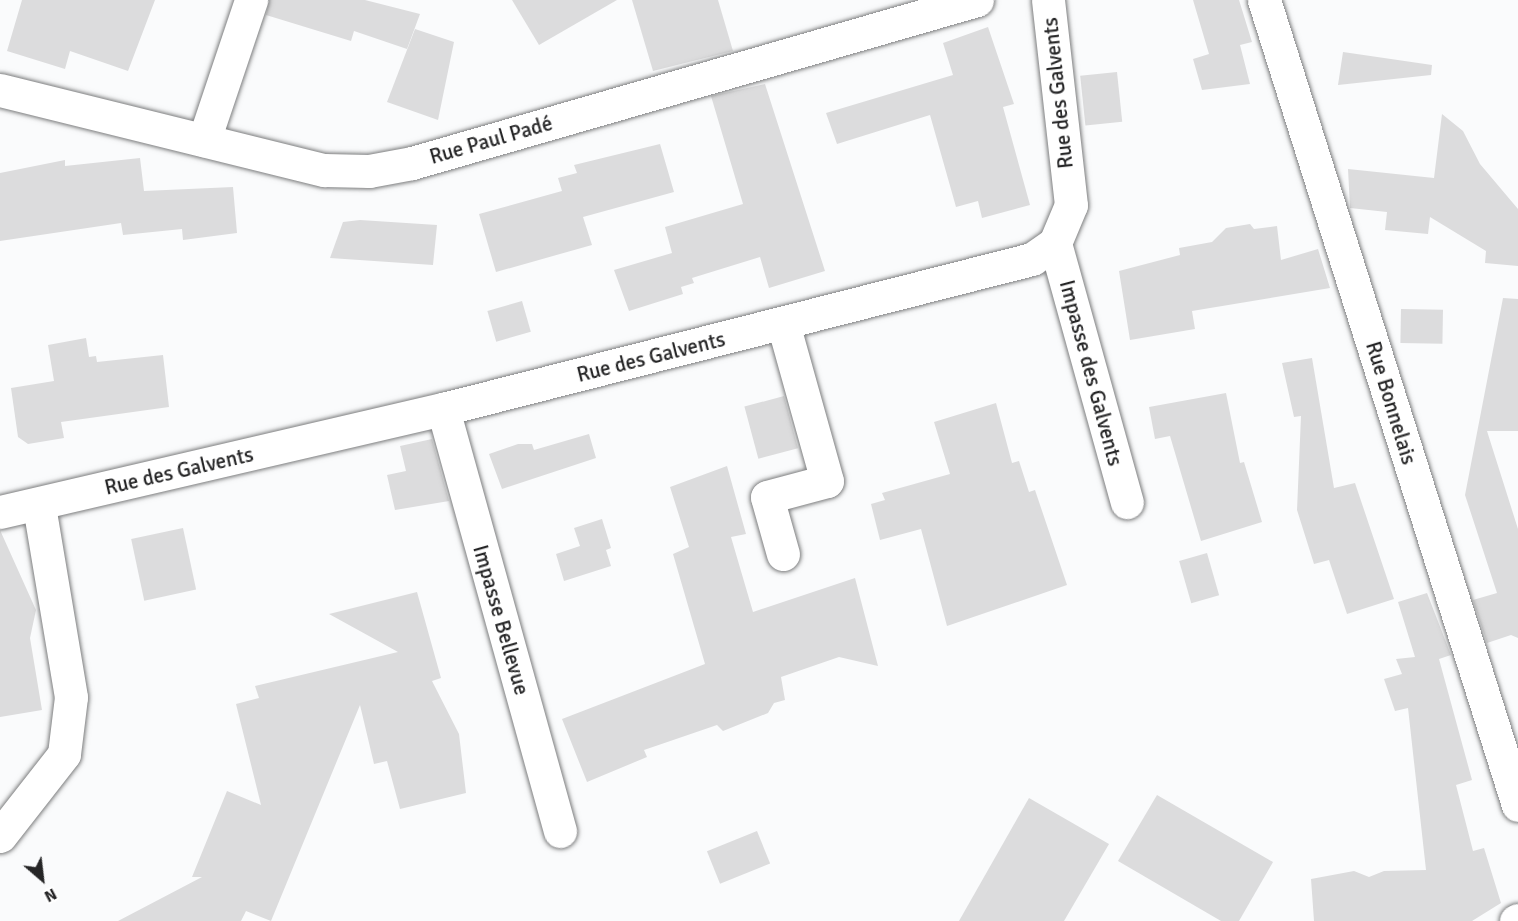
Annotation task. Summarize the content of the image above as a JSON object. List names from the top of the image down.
{
  "streets": {
    "street": [
      "Rue des Galvents",
      "Rue Paul Padé",
      "Impasse des Galvents",
      "Rue Bonnelais",
      "Impasse Bellevue"
    ]
  },
  "crossings": [
    ["Rue des Galvents", "Impasse des Galvents"],
    ["Rue des Galvents", "Impasse Bellevue"]
  ],
  "north": "bottom right"
}
